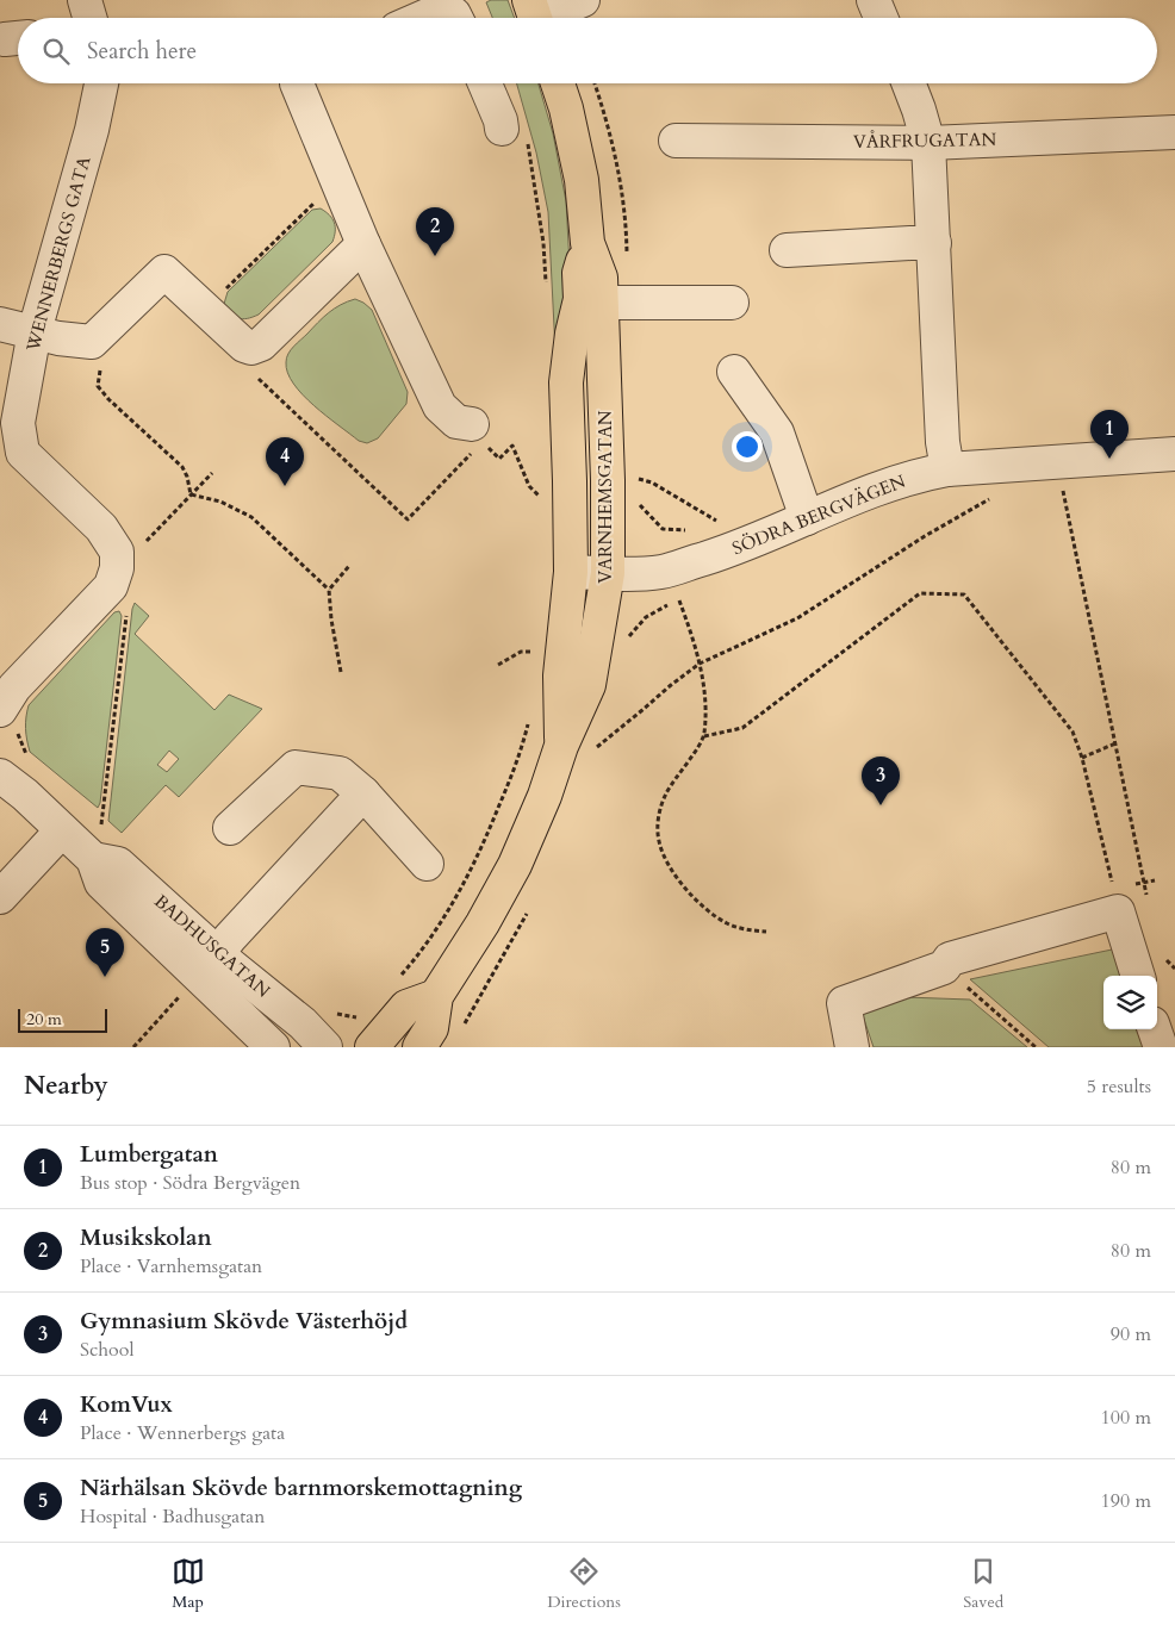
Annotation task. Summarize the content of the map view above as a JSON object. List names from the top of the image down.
{
  "streets": {
    "main road": ["VARNHEMSGATAN"],
    "street": [
      "VÅRFRUGATAN",
      "WENNERBERGS GATA",
      "SÖDRA BERGVÄGEN",
      "BADHUSGATAN"
    ]
  },
  "crossings": [
    ["VARNHEMSGATAN", "SÖDRA BERGVÄGEN"]
  ],
  "scale_bar": "20 m",
  "page": {
    "search": "Search here",
    "pins": [
      "2",
      "1",
      "4",
      "3",
      "5"
    ],
    "scale": "20 m",
    "heading": ["Nearby", "5 results"],
    "list": [
      {
        "mark": "1",
        "name": "Lumbergatan",
        "note": "Bus stop · Södra Bergvägen",
        "value": "80 m"
      },
      {
        "mark": "2",
        "name": "Musikskolan",
        "note": "Place · Varnhemsgatan",
        "value": "80 m"
      },
      {
        "mark": "3",
        "name": "Gymnasium Skövde Västerhöjd",
        "note": "School",
        "value": "90 m"
      },
      {
        "mark": "4",
        "name": "KomVux",
        "note": "Place · Wennerbergs gata",
        "value": "100 m"
      },
      {
        "mark": "5",
        "name": "Närhälsan Skövde barnmorskemottagning",
        "note": "Hospital · Badhusgatan",
        "value": "190 m"
      }
    ],
    "nav": ["Map", "Directions", "Saved"]
  }
}
